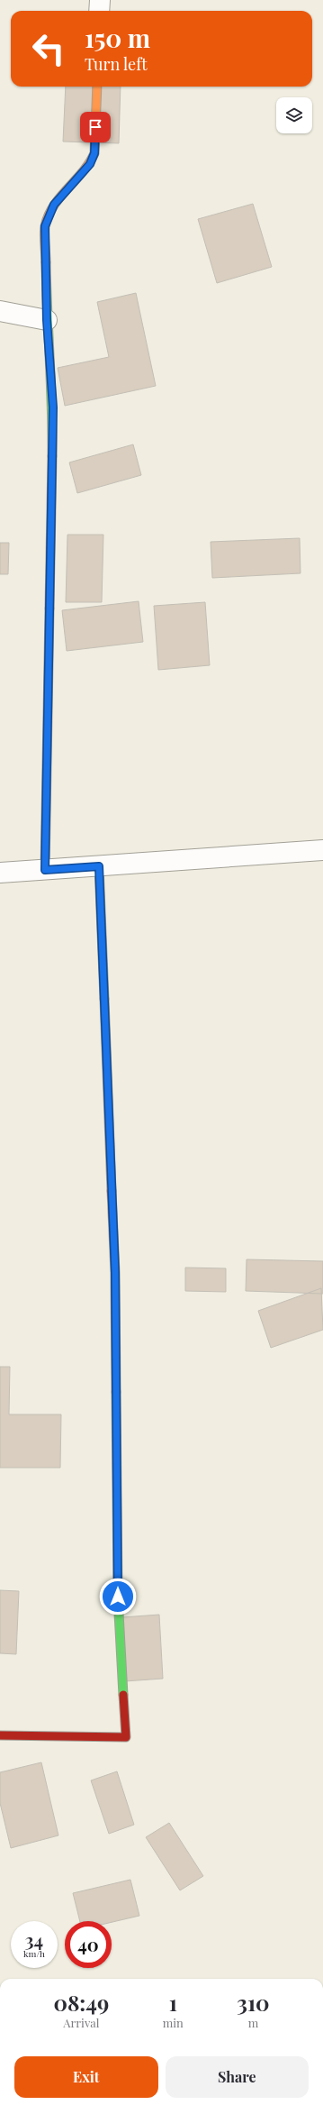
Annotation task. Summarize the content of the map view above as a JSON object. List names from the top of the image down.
{
  "page": {
    "turn": ["150 m", "Turn left"],
    "speed": "34 km/h",
    "limit": "40",
    "eta": [
      "08:49",
      "Arrival",
      "1",
      "min",
      "310",
      "m"
    ],
    "buttons": ["Exit", "Share"]
  }
}
